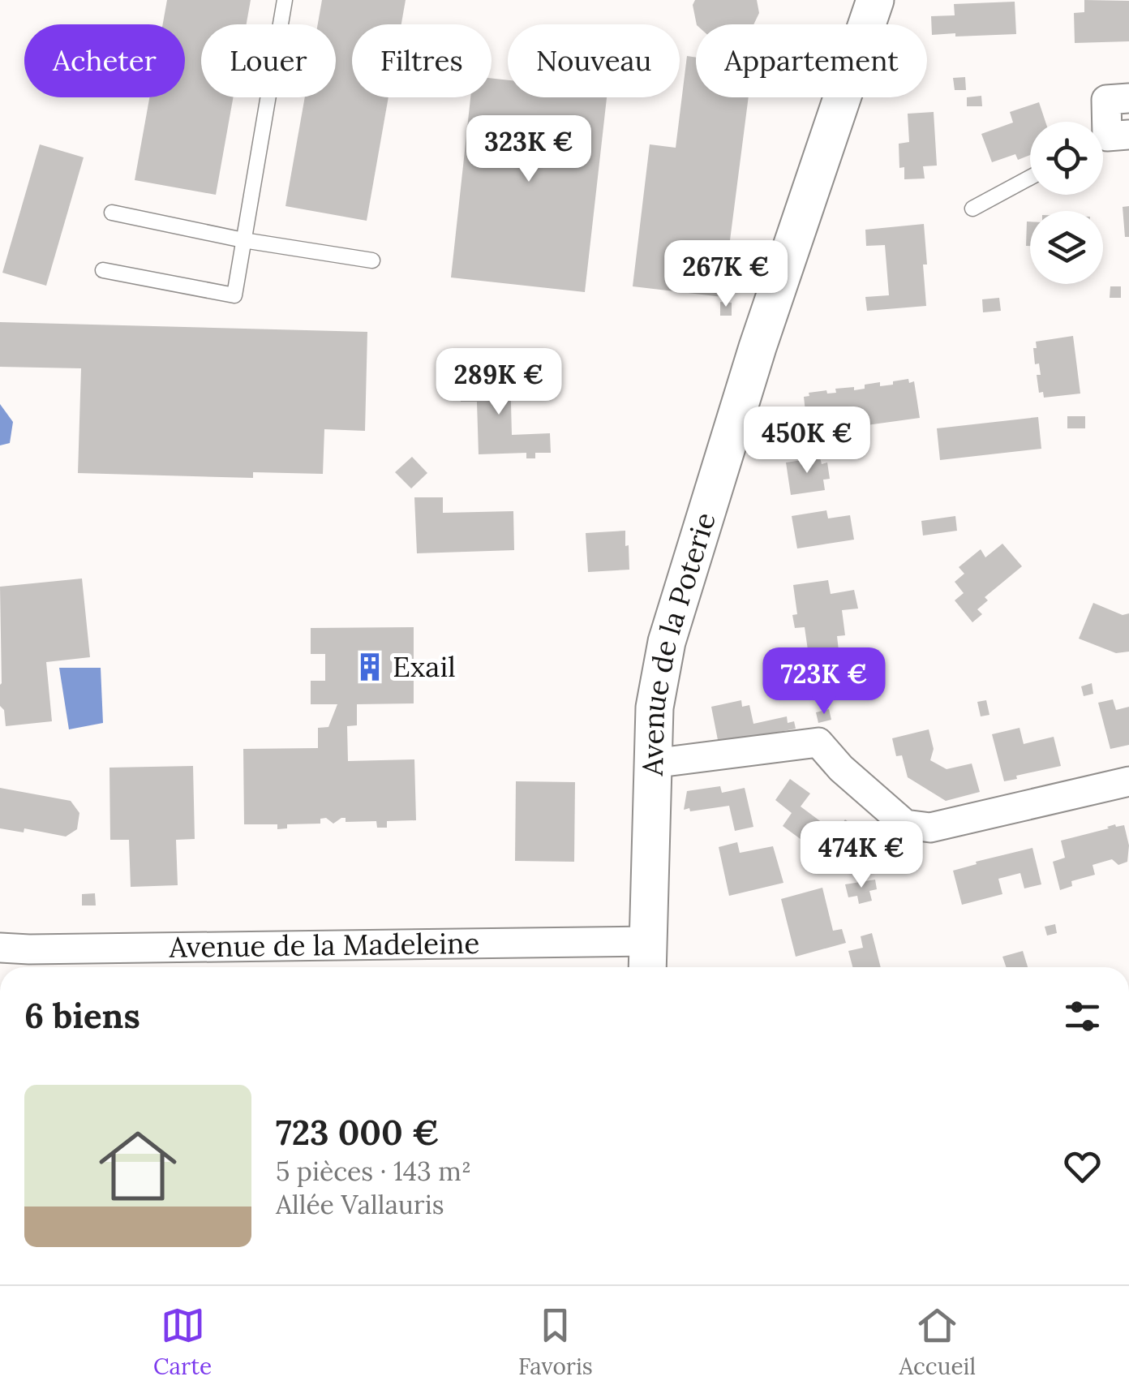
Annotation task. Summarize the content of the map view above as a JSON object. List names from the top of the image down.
{
  "streets": {
    "street": ["Avenue de la Poterie", "Avenue de la Madeleine"]
  },
  "crossings": [
    ["Avenue de la Poterie", "Avenue de la Madeleine"]
  ],
  "places": {
    "building": ["Exail"]
  },
  "page": {
    "chip": [
      "Acheter",
      "Louer",
      "Filtres",
      "Nouveau",
      "Appartement"
    ],
    "price": [
      "323K €",
      "267K €",
      "289K €",
      "450K €",
      "723K €",
      "474K €"
    ],
    "heading": "6 biens",
    "list": [
      {
        "name": "723 000 €",
        "note": "5 pièces · 143 m² · Allée Vallauris"
      }
    ],
    "tabs": ["Carte", "Favoris", "Accueil"]
  }
}
